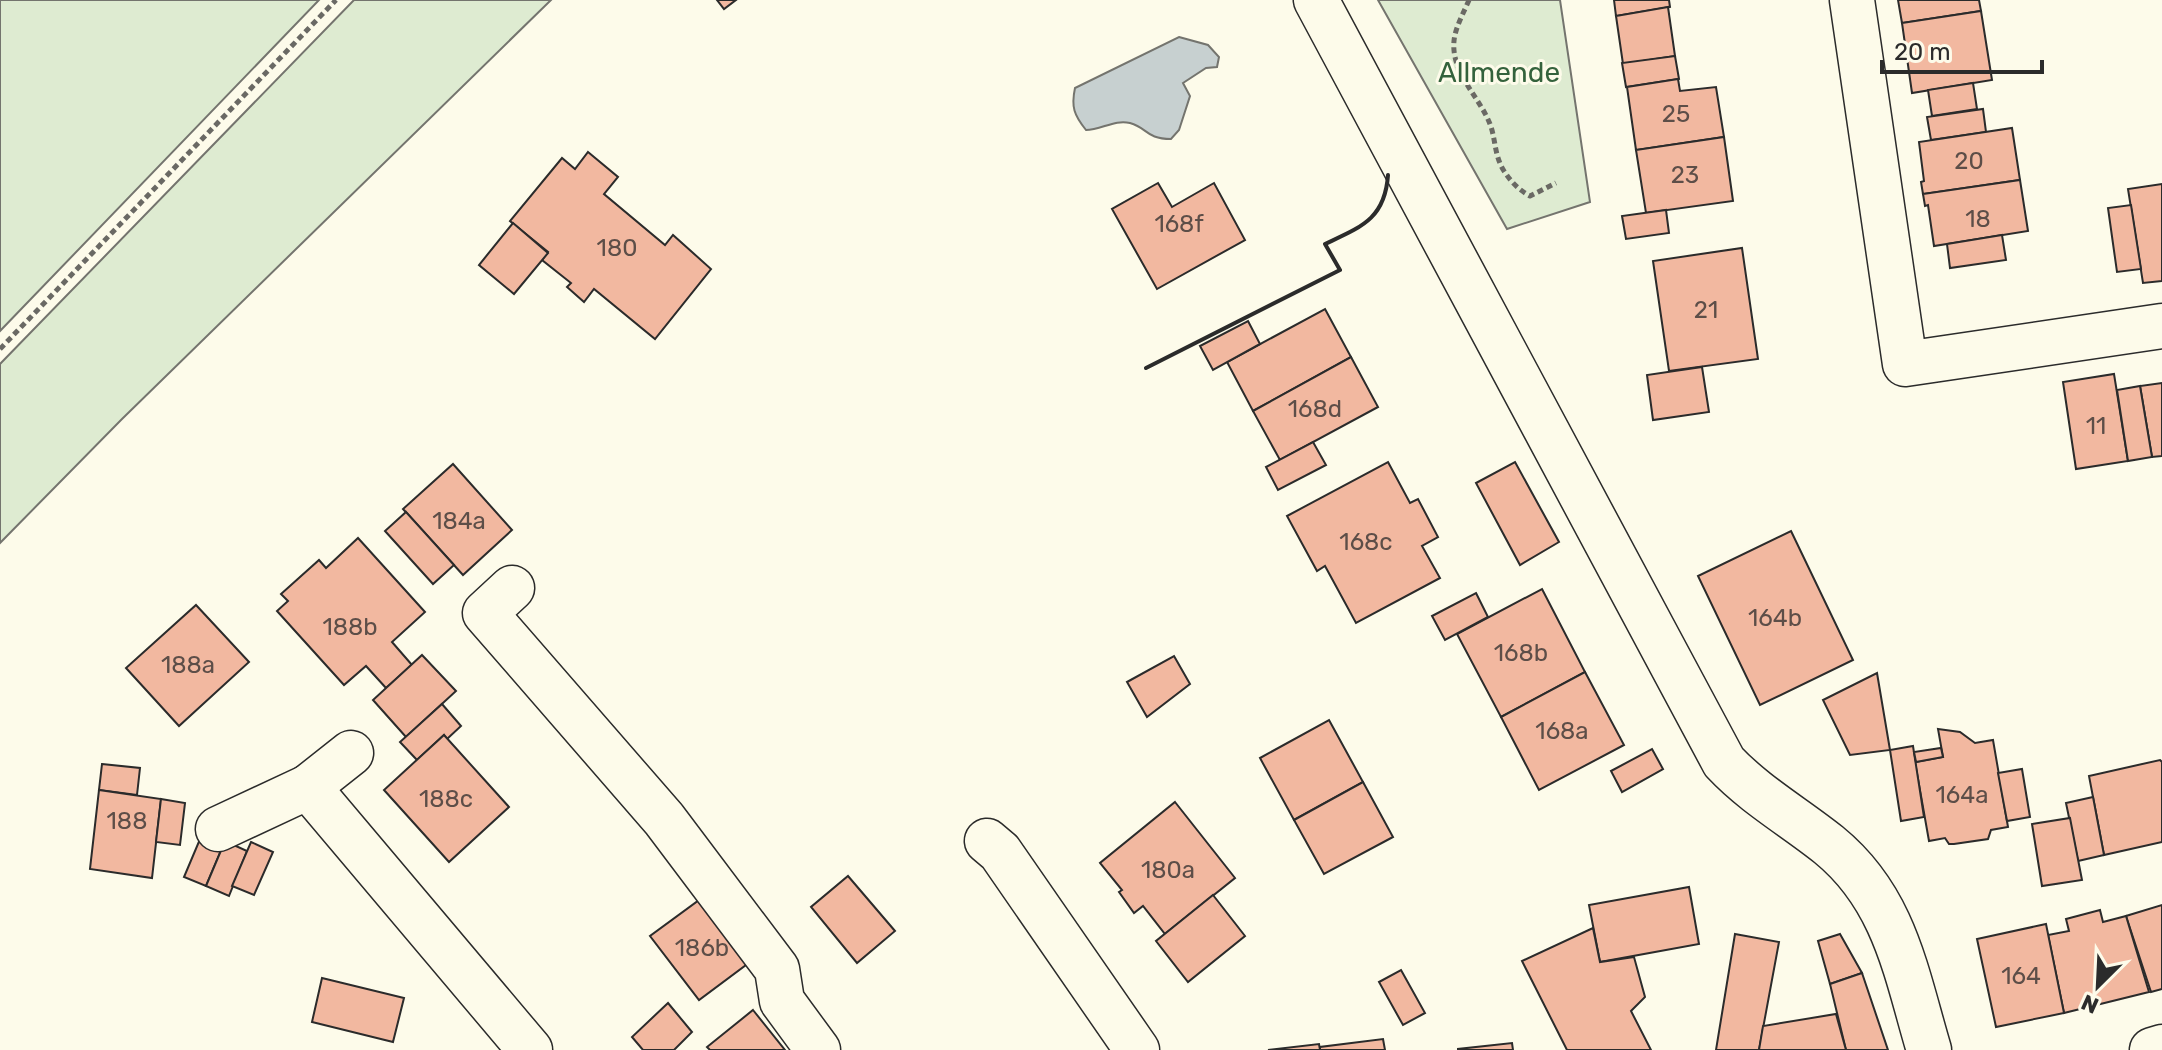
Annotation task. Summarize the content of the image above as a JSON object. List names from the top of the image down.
{
  "parks": ["Allmende"],
  "house_numbers": [
    "25",
    "20",
    "23",
    "18",
    "168f",
    "180",
    "21",
    "168d",
    "11",
    "184a",
    "168c",
    "164b",
    "188b",
    "168b",
    "188a",
    "168a",
    "164a",
    "188c",
    "188",
    "180a",
    "186b",
    "164"
  ],
  "scale_bar": "20 m",
  "north": "bottom left"
}
